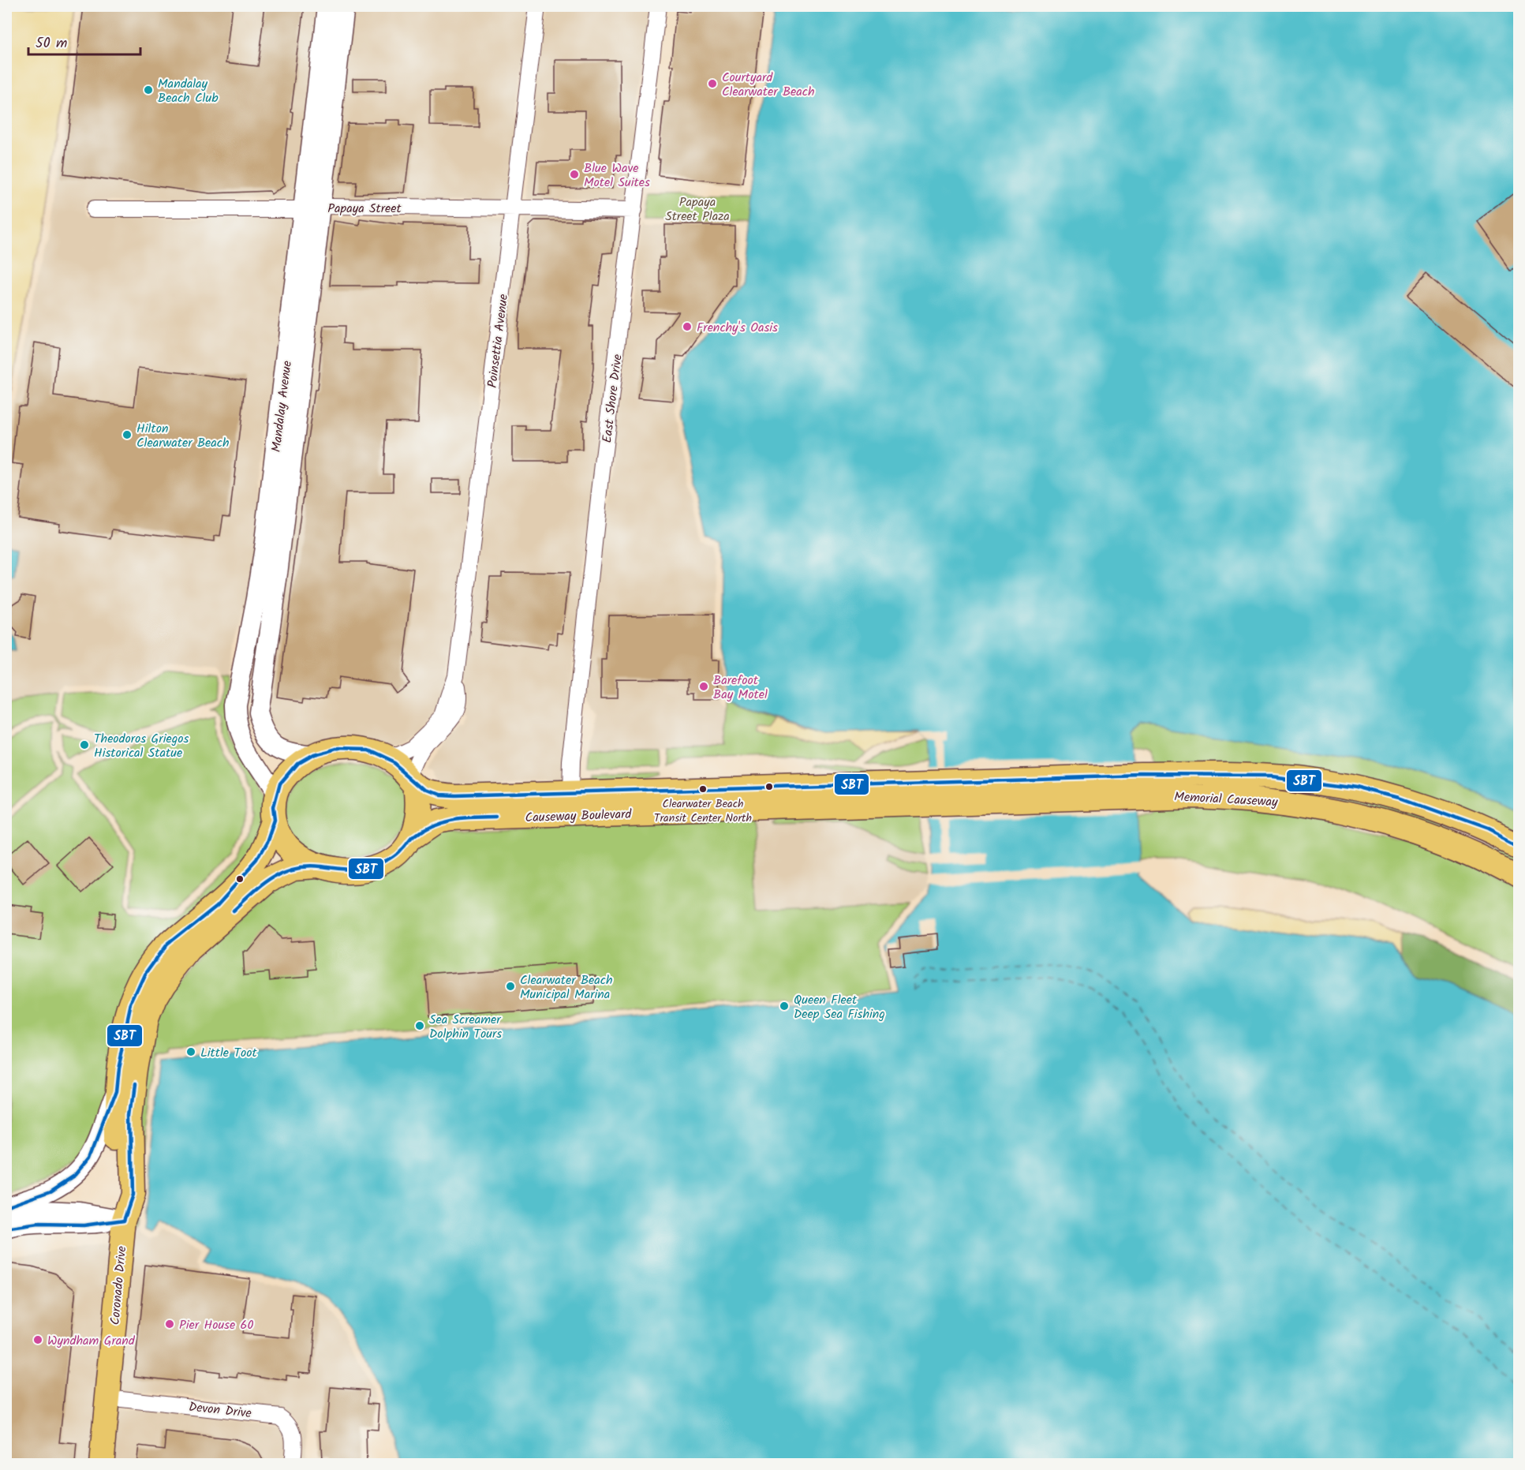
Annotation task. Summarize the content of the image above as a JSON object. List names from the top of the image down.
{
  "streets": {
    "main road": ["Memorial Causeway", "Causeway Boulevard", "Coronado Drive"],
    "street": [
      "Papaya Street",
      "Poinsettia Avenue",
      "East Shore Drive",
      "Mandalay Avenue",
      "Devon Drive"
    ]
  },
  "crossings": [
    ["Papaya Street", "Poinsettia Avenue"],
    ["Papaya Street", "East Shore Drive"],
    ["Papaya Street", "Mandalay Avenue"],
    ["Poinsettia Avenue", "Mandalay Avenue"],
    ["Poinsettia Avenue", "Causeway Boulevard"],
    ["Poinsettia Avenue", "Coronado Drive"],
    ["East Shore Drive", "Causeway Boulevard"],
    ["Mandalay Avenue", "Causeway Boulevard"],
    ["Mandalay Avenue", "Coronado Drive"],
    ["Memorial Causeway", "Causeway Boulevard"],
    ["Causeway Boulevard", "Coronado Drive"],
    ["Coronado Drive", "Devon Drive"]
  ],
  "parks": ["Papaya Street Plaza"],
  "places": [
    "Courtyard Clearwater Beach",
    "Mandalay Beach Club",
    "Blue Wave Motel Suites",
    "Frenchy's Oasis",
    "Hilton Clearwater Beach",
    "Barefoot Bay Motel",
    "Theodoros Griegos Historical Statue",
    "Clearwater Beach Transit Center North",
    "Clearwater Beach Municipal Marina",
    "Queen Fleet Deep Sea Fishing",
    "Sea Screamer Dolphin Tours",
    "Little Toot",
    "Pier House 60",
    "Wyndham Grand"
  ],
  "lines": ["transit line SBT"],
  "scale_bar": "50 m"
}
